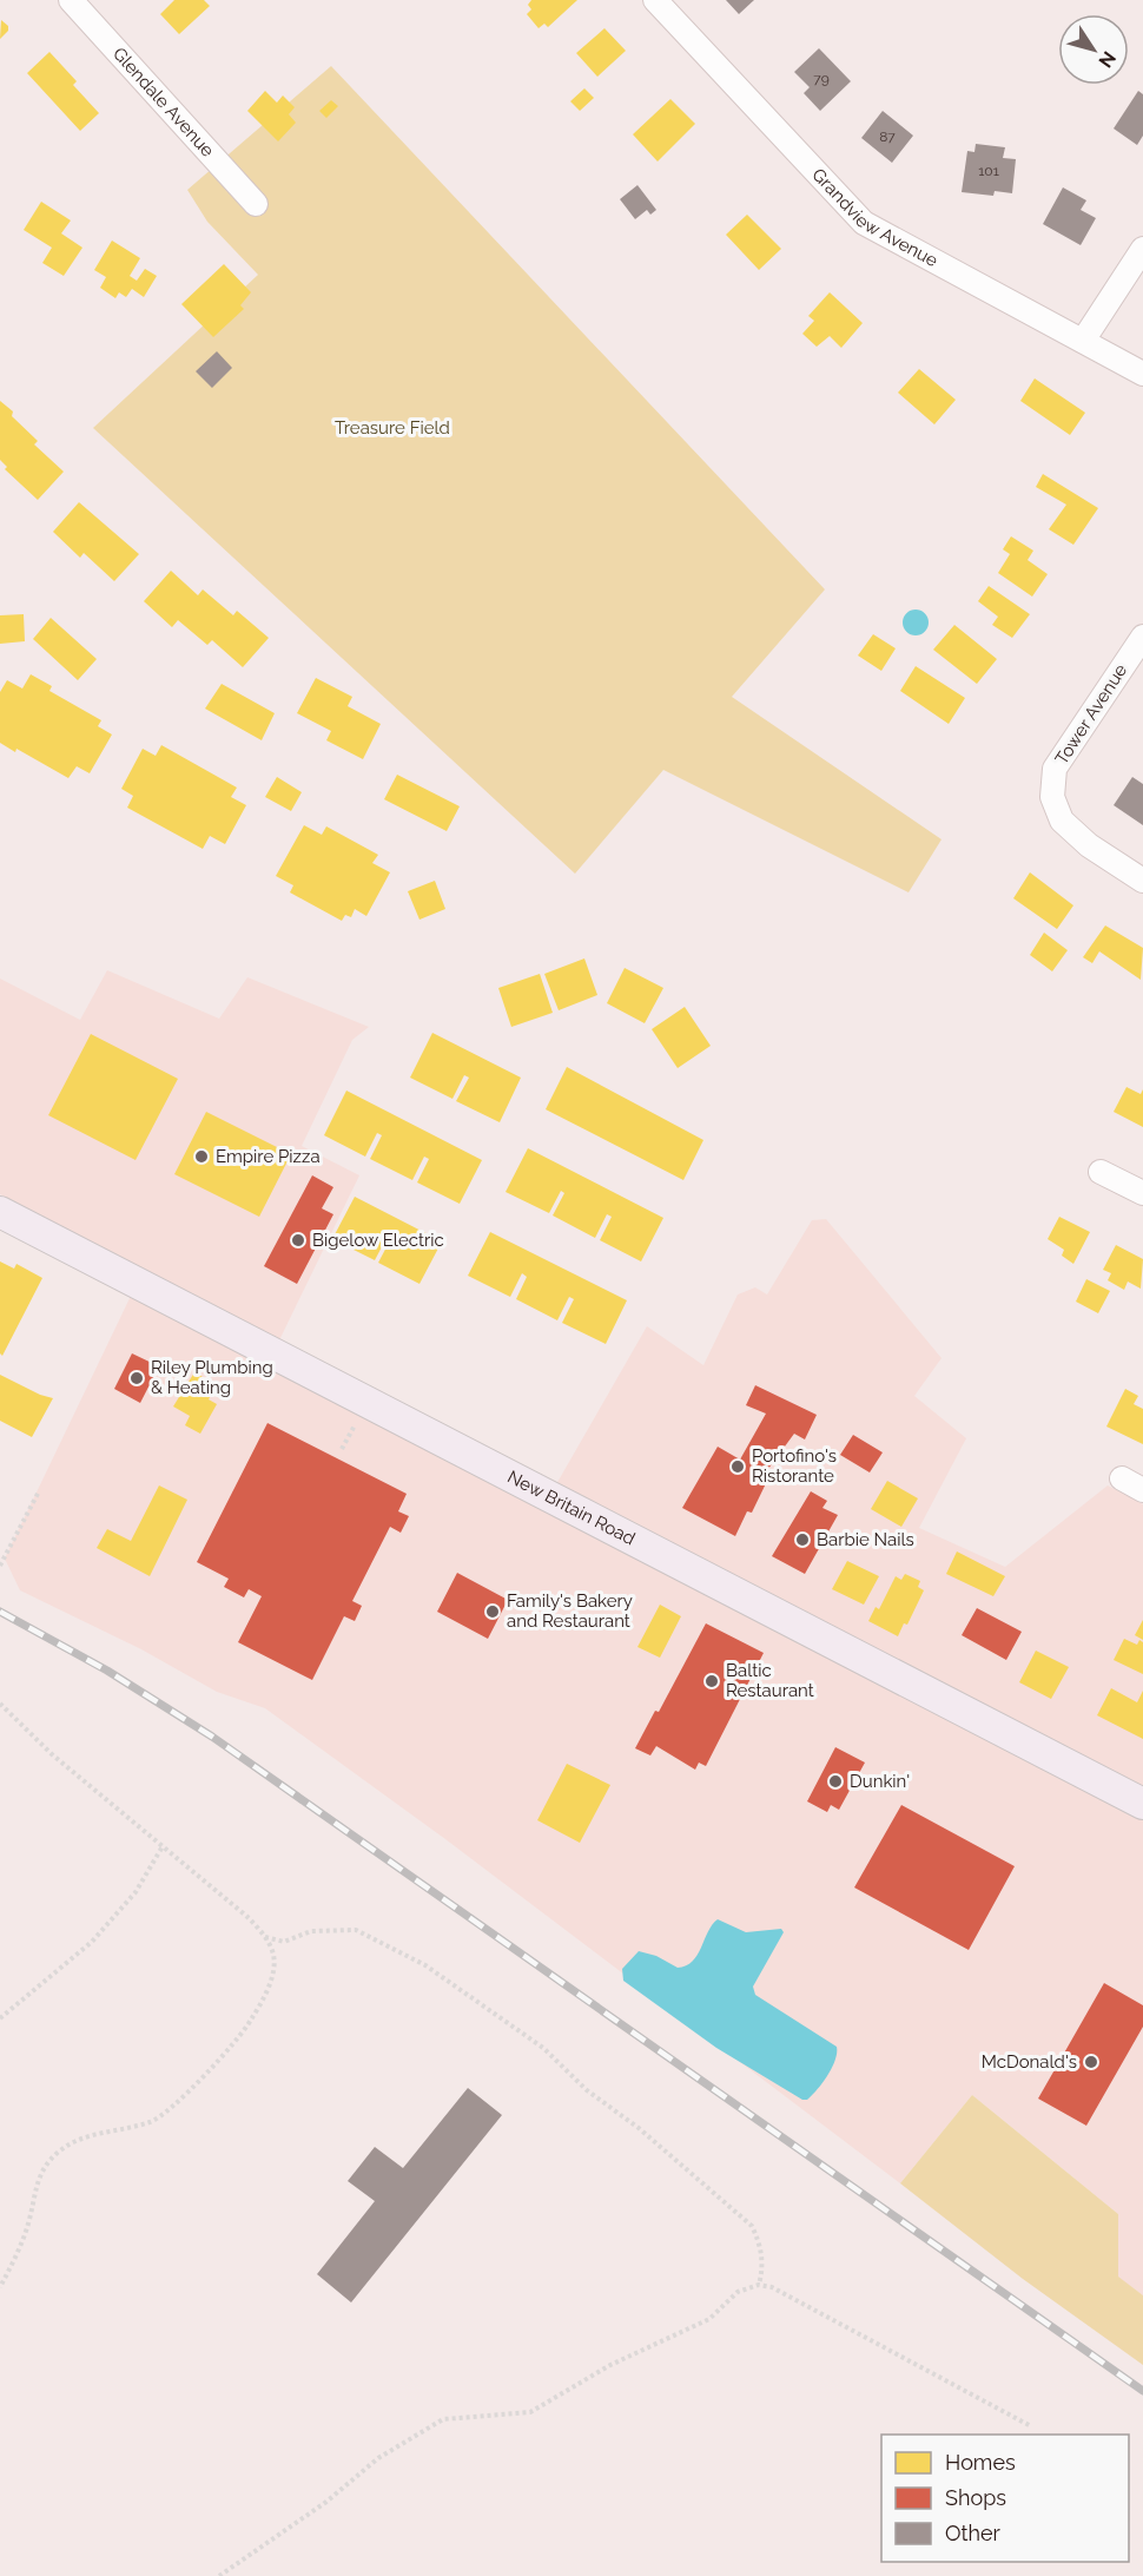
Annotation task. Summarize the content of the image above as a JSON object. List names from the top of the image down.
{
  "streets": {
    "main road": ["New Britain Road"],
    "street": ["Glendale Avenue", "Grandview Avenue", "Tower Avenue"]
  },
  "parks": ["Treasure Field"],
  "places": [
    "Empire Pizza",
    "Bigelow Electric",
    "Riley Plumbing & Heating",
    "Portofino's Ristorante",
    "Barbie Nails",
    "Family's Bakery and Restaurant",
    "Baltic Restaurant",
    "Dunkin'",
    "McDonald's"
  ],
  "house_numbers": ["79", "87", "101"],
  "legend": ["Homes", "Shops", "Other"],
  "north": "bottom right"
}
